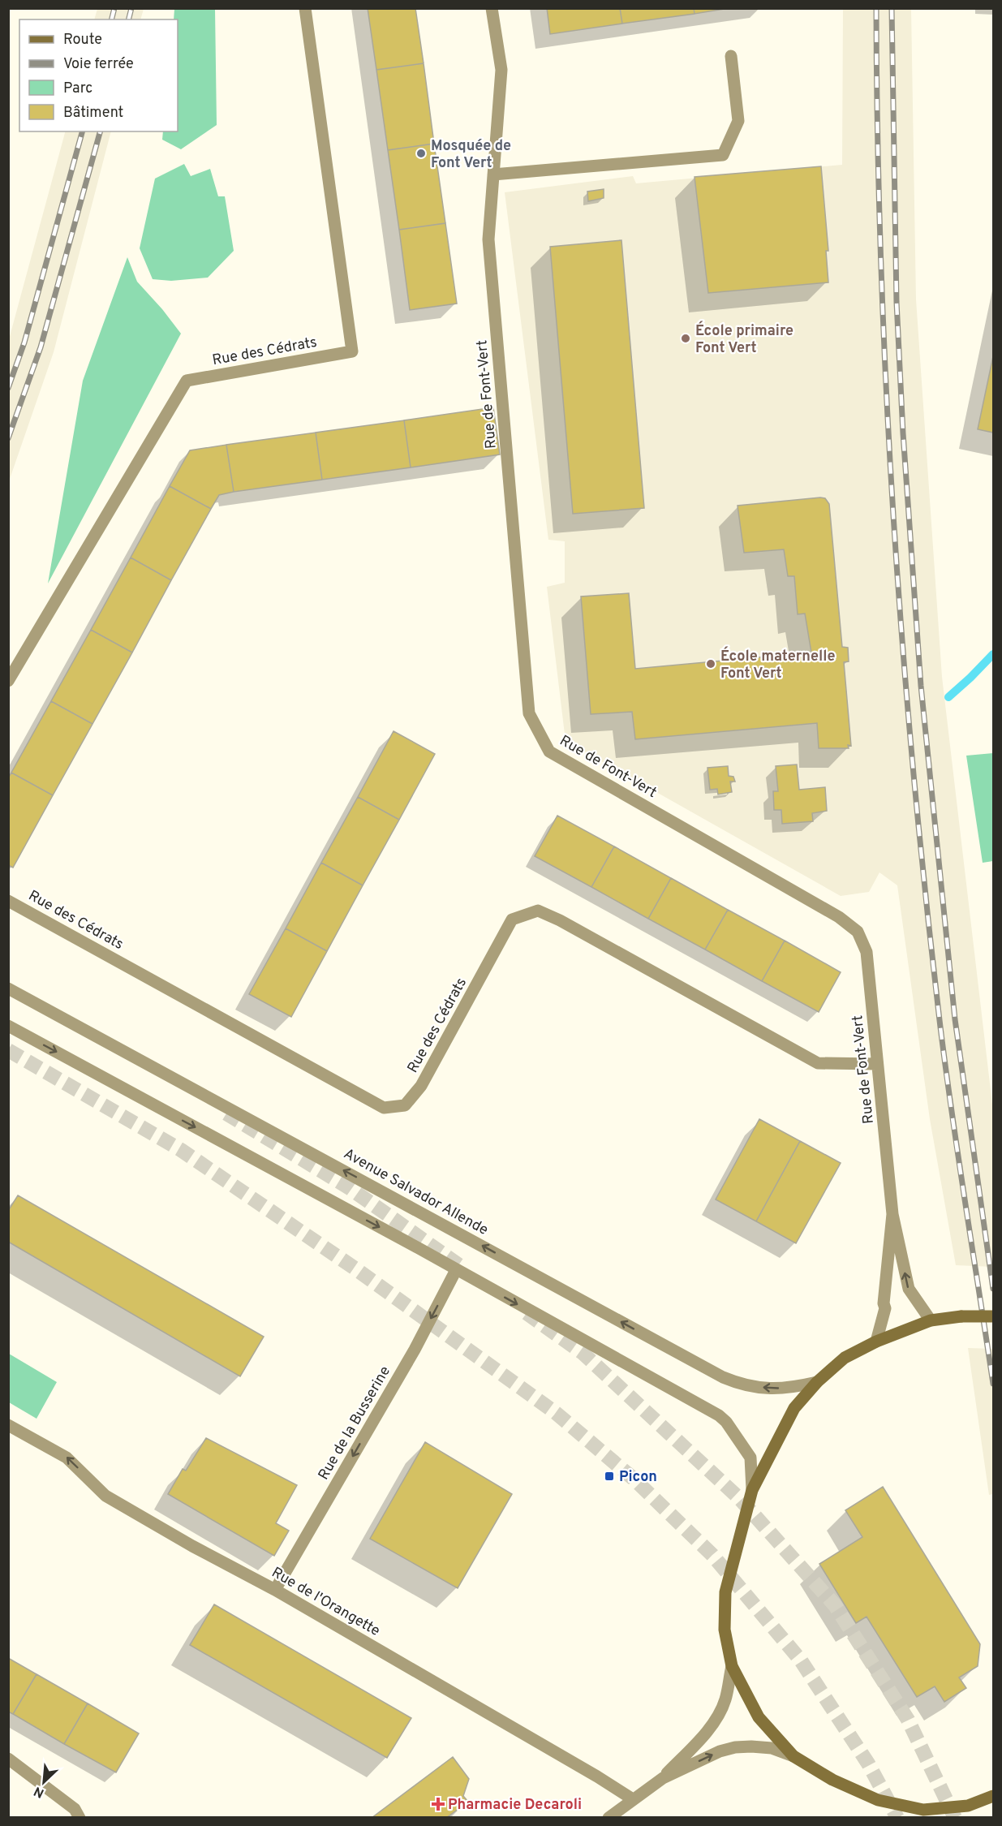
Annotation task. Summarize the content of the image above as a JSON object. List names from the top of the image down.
{
  "streets": {
    "street": [
      "Rue des Cédrats",
      "Rue de Font-Vert",
      "Avenue Salvador Allende",
      "Rue de la Busserine",
      "Rue de l'Orangette"
    ]
  },
  "crossings": [
    ["Rue des Cédrats", "Rue de Font-Vert"],
    ["Rue de la Busserine", "Rue de l'Orangette"]
  ],
  "one_way": ["Rue de la Busserine", "Rue de l'Orangette"],
  "places": {
    "other": ["Mosquée de Font Vert", "École primaire Font Vert", "École maternelle Font Vert"],
    "transit": ["Picon"],
    "health": ["Pharmacie Decaroli"]
  },
  "legend": [
    "Route",
    "Voie ferrée",
    "Parc",
    "Bâtiment"
  ],
  "north": "bottom left"
}
